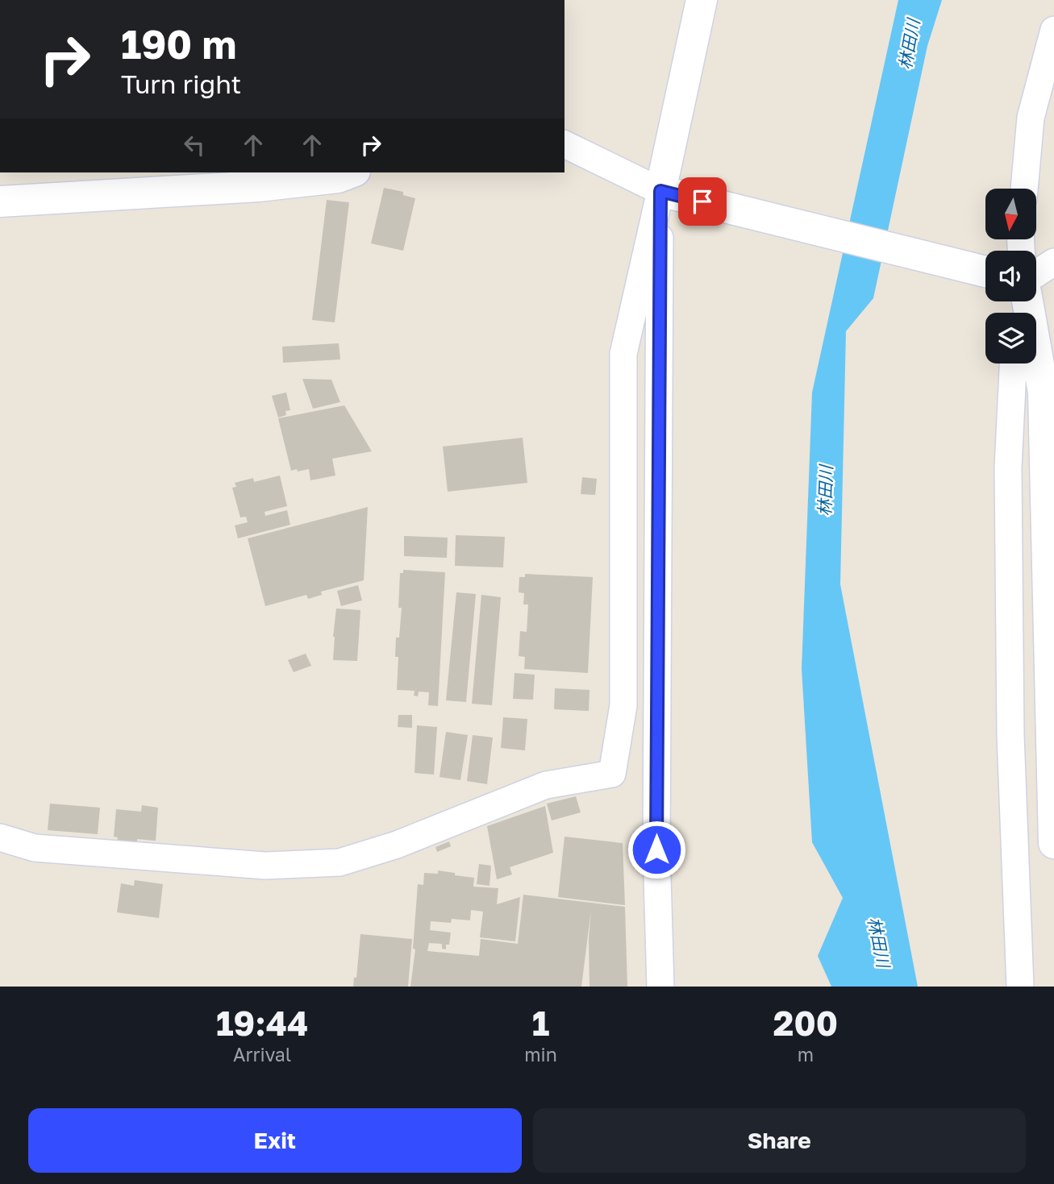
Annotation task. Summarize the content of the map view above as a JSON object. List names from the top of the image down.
{
  "water": ["林田川"],
  "north": "bottom",
  "page": {
    "turn": ["190 m", "Turn right"],
    "eta": [
      "19:44",
      "Arrival",
      "1",
      "min",
      "200",
      "m"
    ],
    "buttons": ["Exit", "Share"]
  }
}
